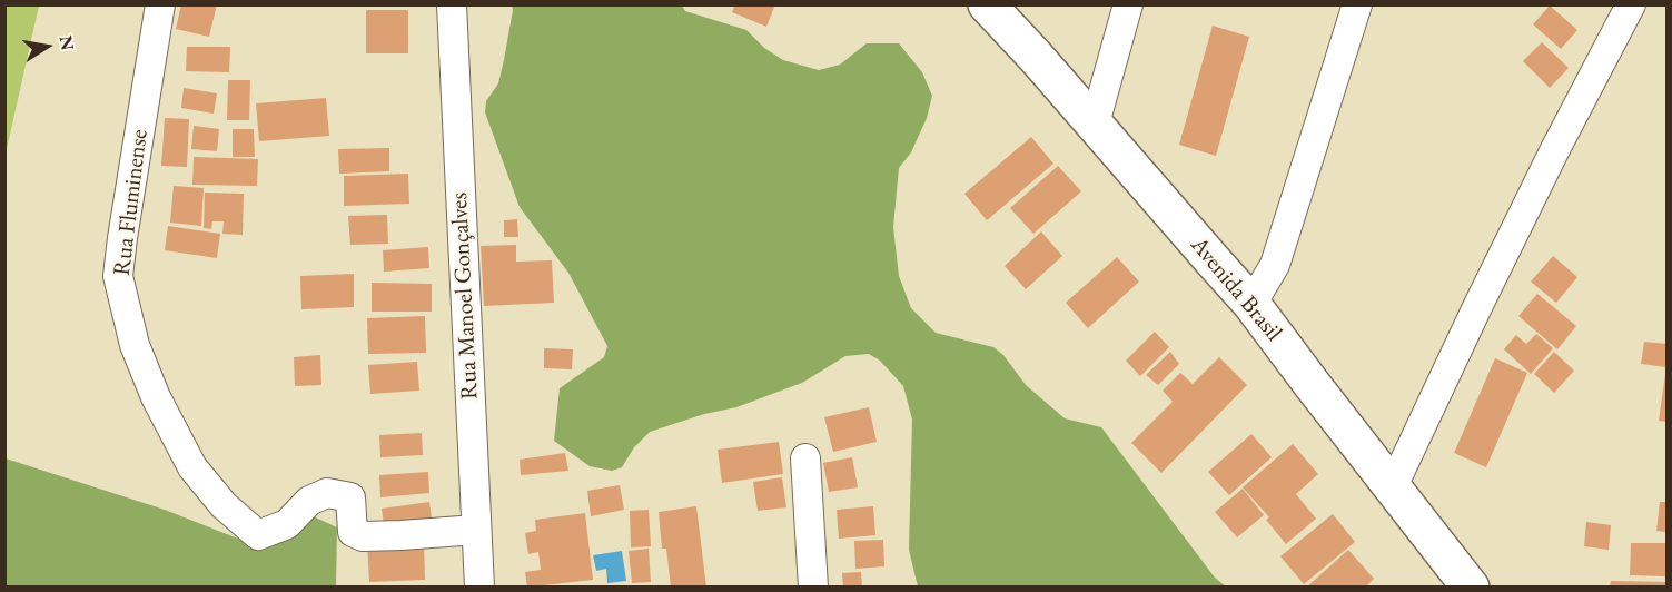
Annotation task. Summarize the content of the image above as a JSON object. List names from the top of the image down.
{
  "streets": {
    "street": ["Rua Fluminense", "Avenida Brasil", "Rua Manoel Gonçalves"]
  },
  "crossings": [
    ["Rua Fluminense", "Rua Manoel Gonçalves"]
  ],
  "north": "right"
}
